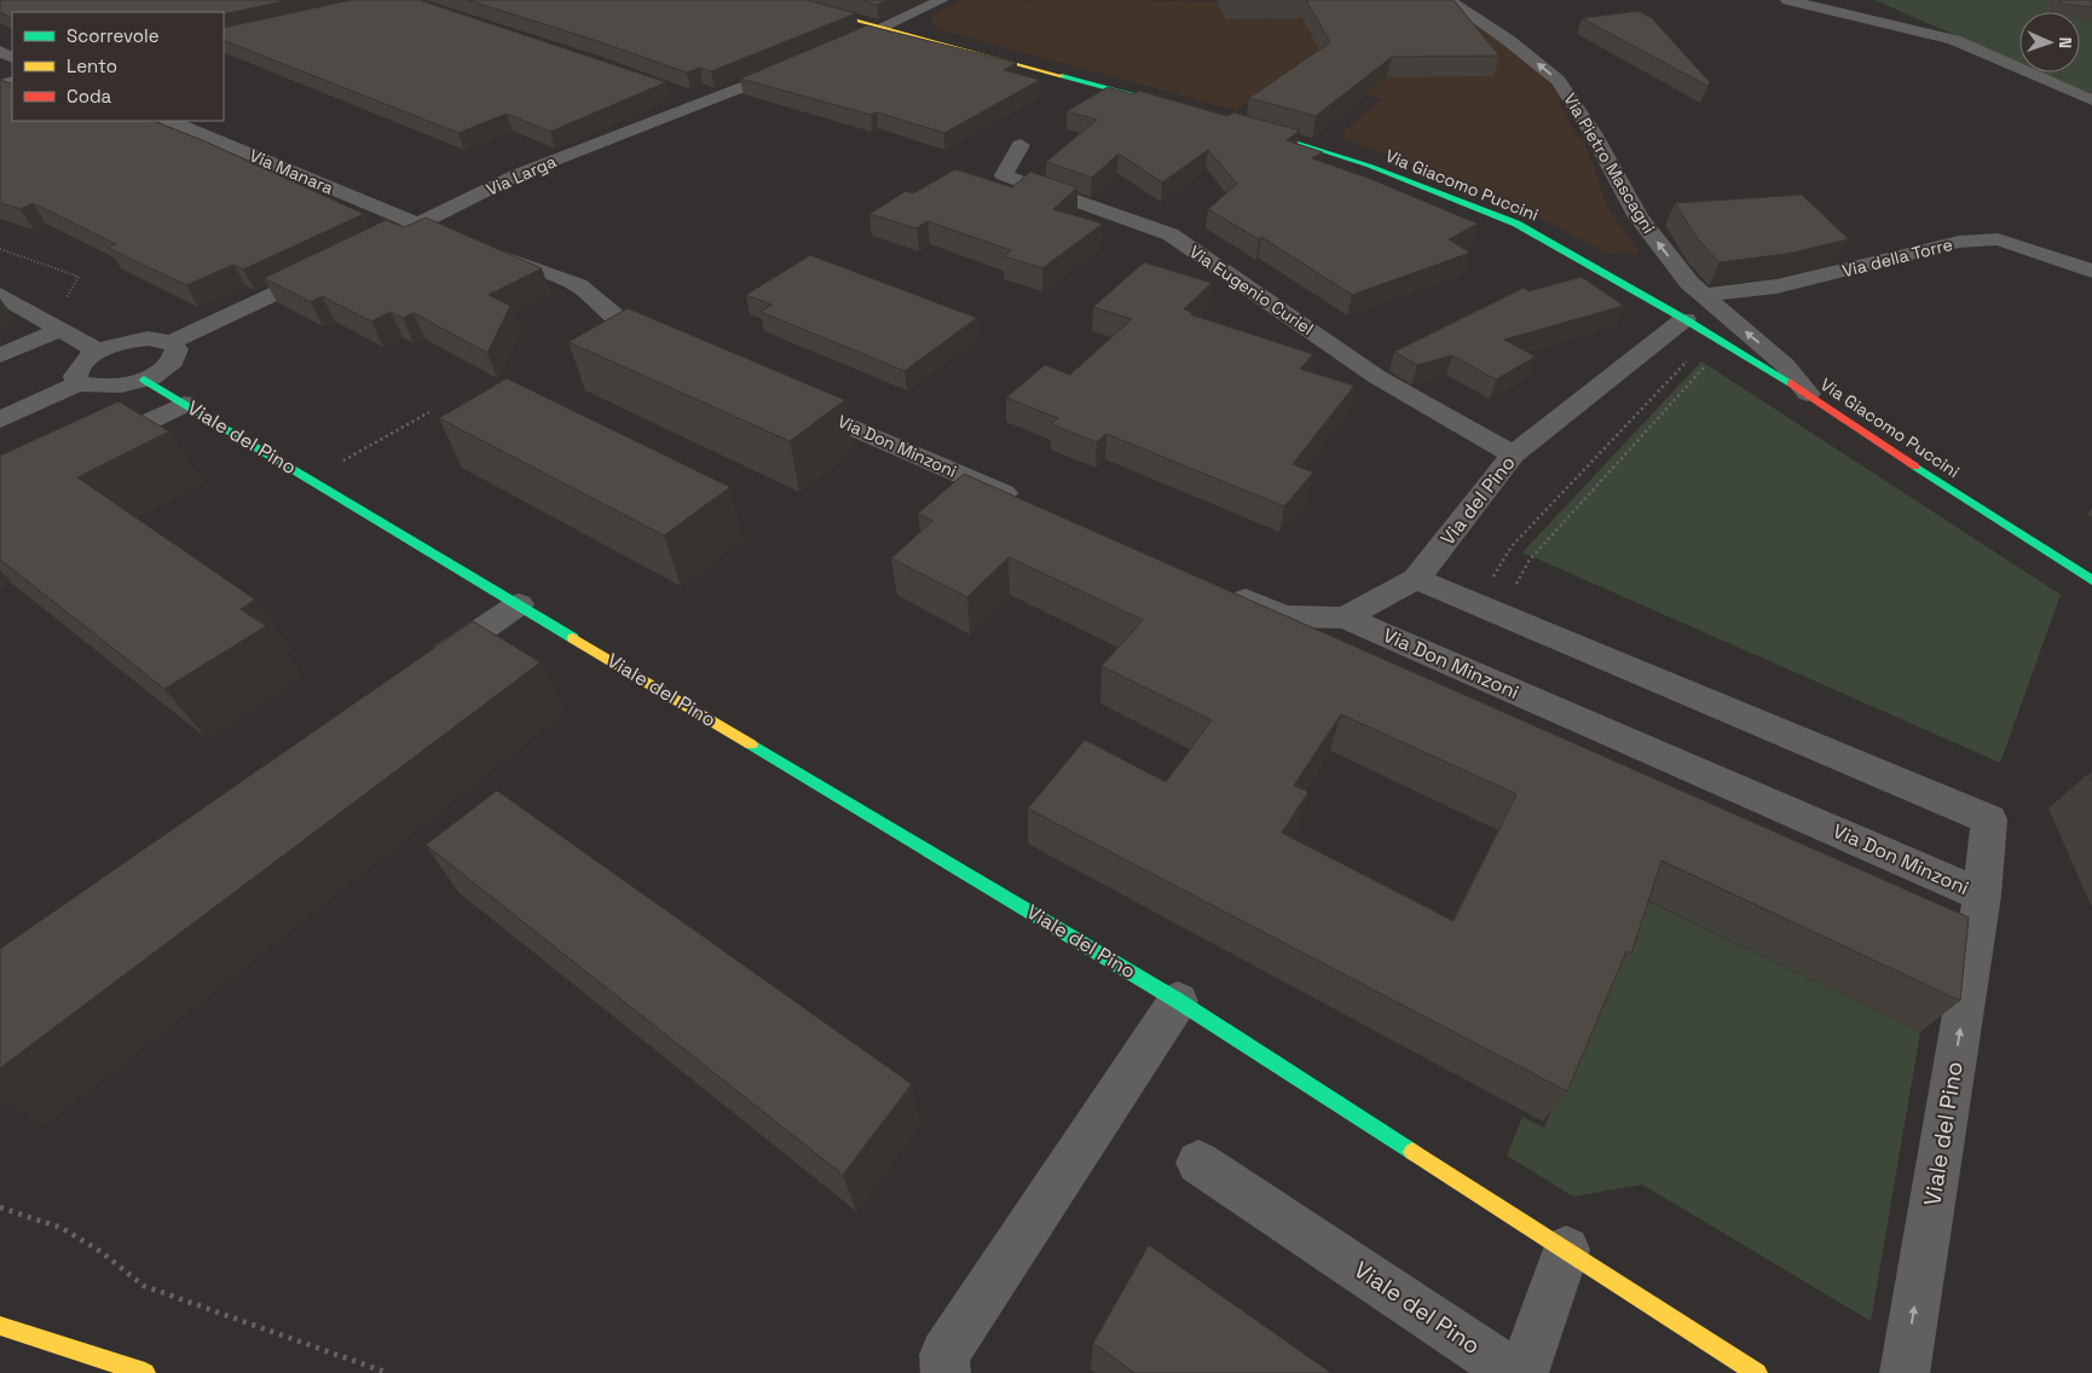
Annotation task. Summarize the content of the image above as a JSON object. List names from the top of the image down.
{
  "streets": {
    "street": [
      "Via Pietro Mascagni",
      "Via Manara",
      "Via Larga",
      "Via Giacomo Puccini",
      "Via della Torre",
      "Via Eugenio Curiel",
      "Viale del Pino",
      "Via Don Minzoni",
      "Via del Pino"
    ]
  },
  "crossings": [
    ["Via Pietro Mascagni", "Via Giacomo Puccini"],
    ["Via Pietro Mascagni", "Via della Torre"],
    ["Via Manara", "Via Larga"],
    ["Via Giacomo Puccini", "Via del Pino"],
    ["Via Eugenio Curiel", "Via del Pino"],
    ["Viale del Pino", "Via Don Minzoni"],
    ["Via Don Minzoni", "Via del Pino"]
  ],
  "one_way": ["Via Pietro Mascagni"],
  "legend": ["Scorrevole", "Lento", "Coda"],
  "north": "right"
}
